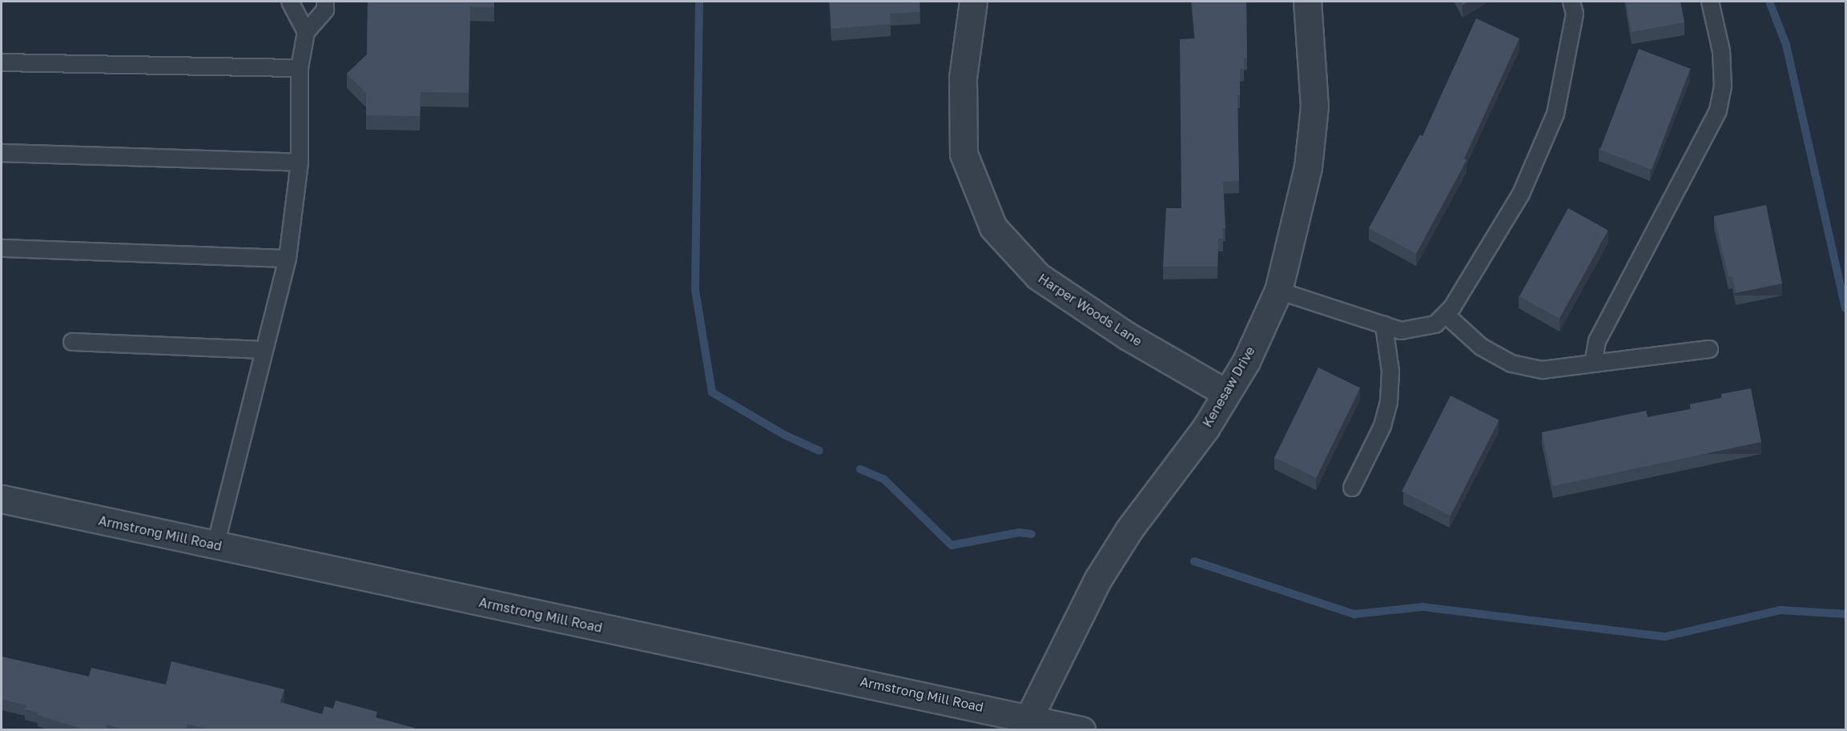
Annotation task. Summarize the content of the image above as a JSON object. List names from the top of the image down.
{
  "streets": {
    "street": ["Harper Woods Lane", "Kenesaw Drive", "Armstrong Mill Road"]
  },
  "crossings": [
    ["Harper Woods Lane", "Kenesaw Drive"],
    ["Kenesaw Drive", "Armstrong Mill Road"]
  ]
}
